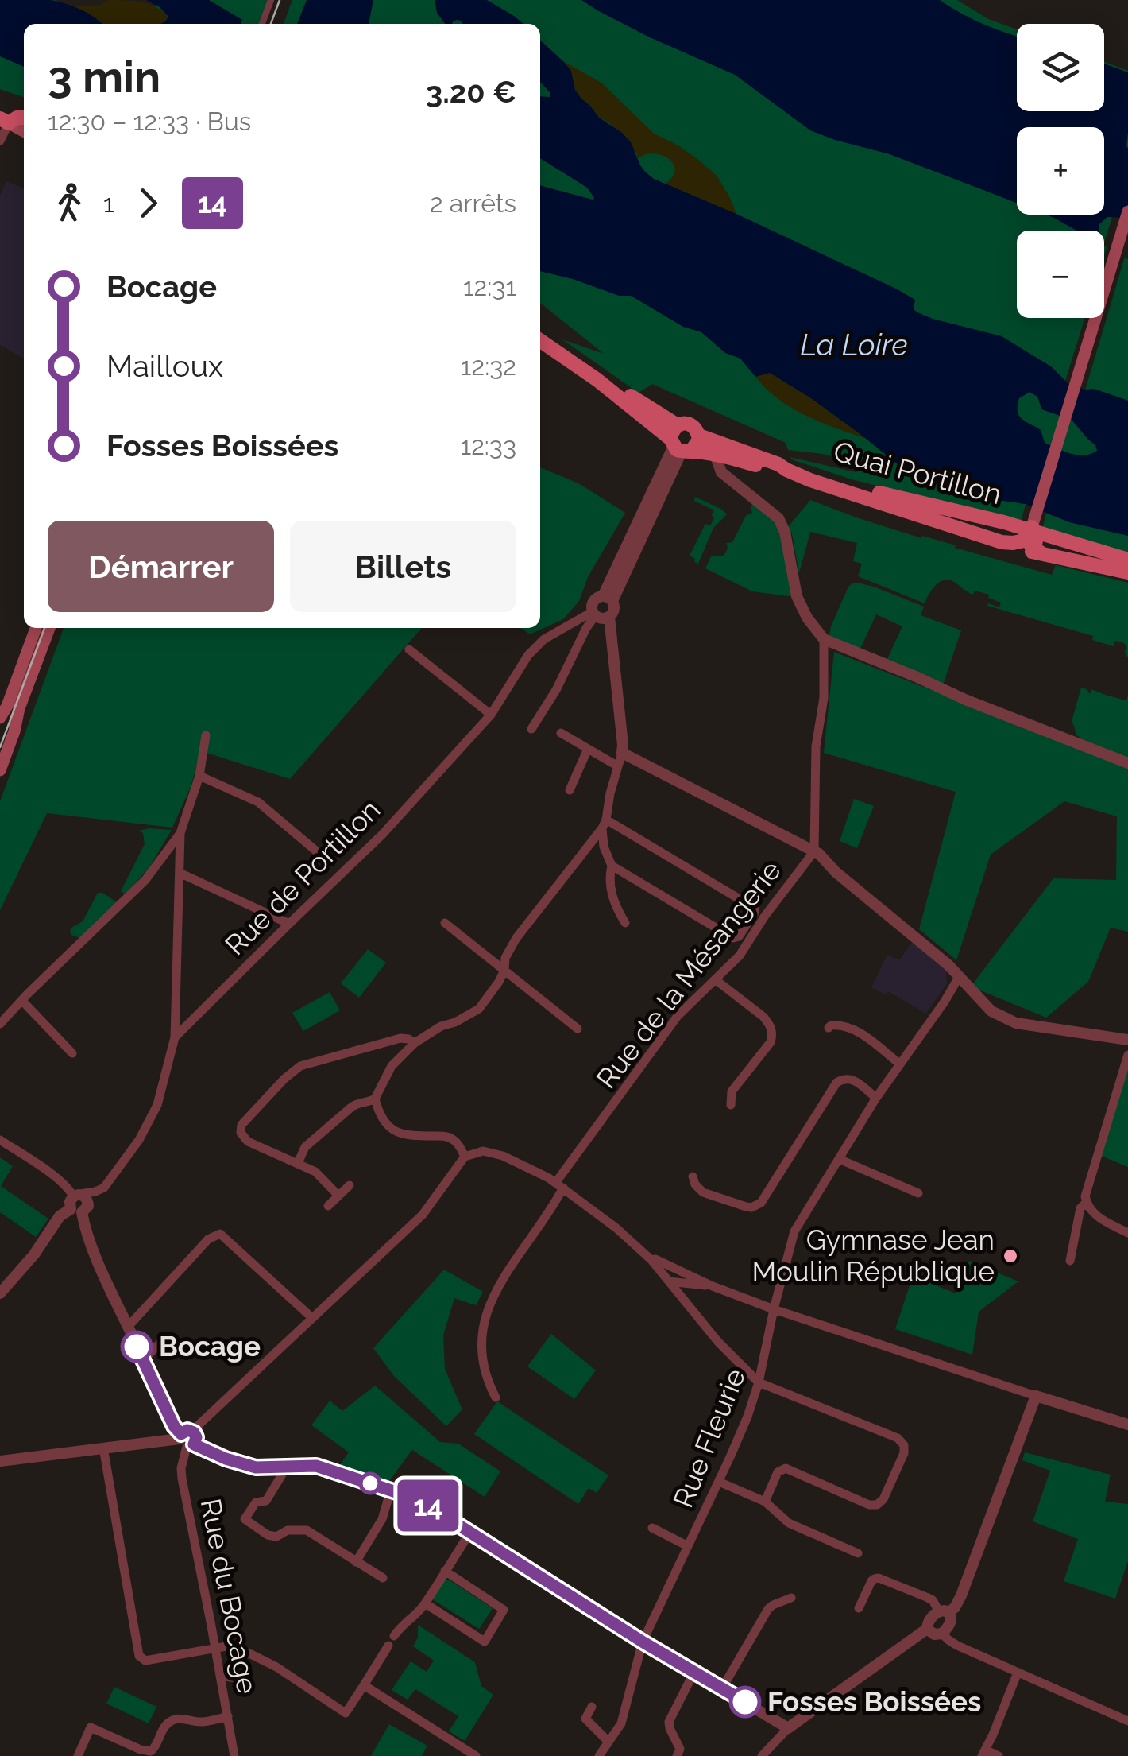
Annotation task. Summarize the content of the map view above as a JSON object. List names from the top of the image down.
{
  "streets": {
    "main road": ["Quai Portillon"],
    "street": [
      "Rue de Portillon",
      "Rue de la Mésangerie",
      "Rue Fleurie",
      "Rue du Bocage"
    ]
  },
  "water": ["La Loire"],
  "places": ["Gymnase Jean Moulin République", "Bocage", "Fosses Boissées"],
  "lines": ["bus line 14"],
  "page": {
    "on_map": "14",
    "map_buttons": ["+", "−"],
    "heading": ["3 min", "12:30 – 12:33 · Bus", "3.20 €"],
    "legs": ["1", "14", "2 arrêts"],
    "list": [
      {
        "name": "Bocage",
        "value": "12:31"
      },
      {
        "name": "Mailloux",
        "value": "12:32"
      },
      {
        "name": "Fosses Boissées",
        "value": "12:33"
      }
    ],
    "buttons": ["Démarrer", "Billets"]
  }
}
